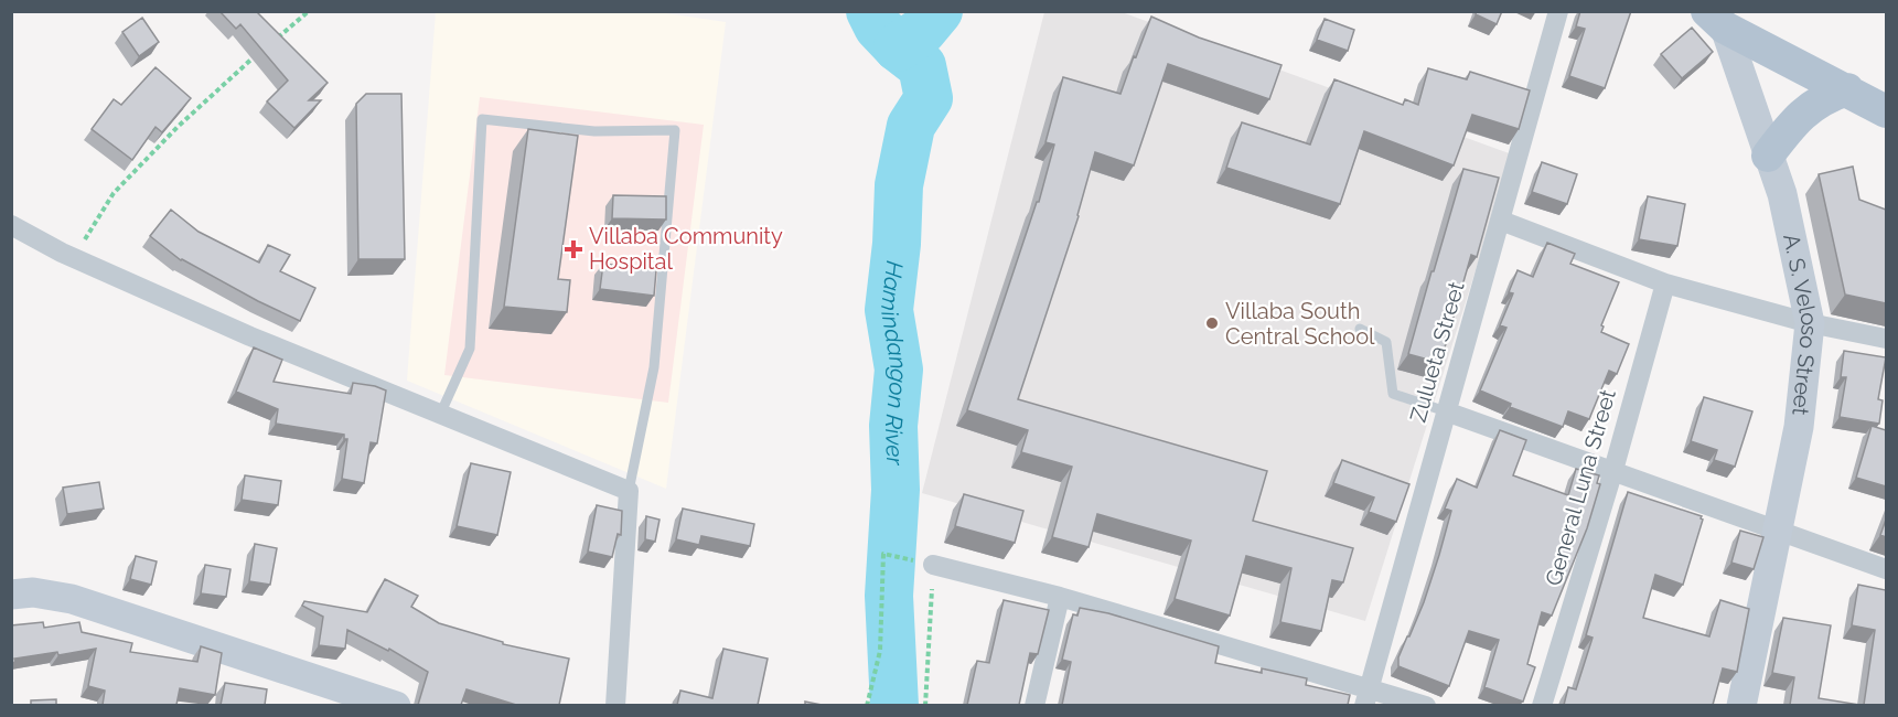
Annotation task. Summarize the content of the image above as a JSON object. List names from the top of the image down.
{
  "streets": {
    "street": ["A. S. Veloso Street", "Zulueta Street", "General Luna Street"]
  },
  "water": ["Hamindangon River"],
  "places": {
    "health": ["Villaba Community Hospital"],
    "other": ["Villaba South Central School"]
  }
}
